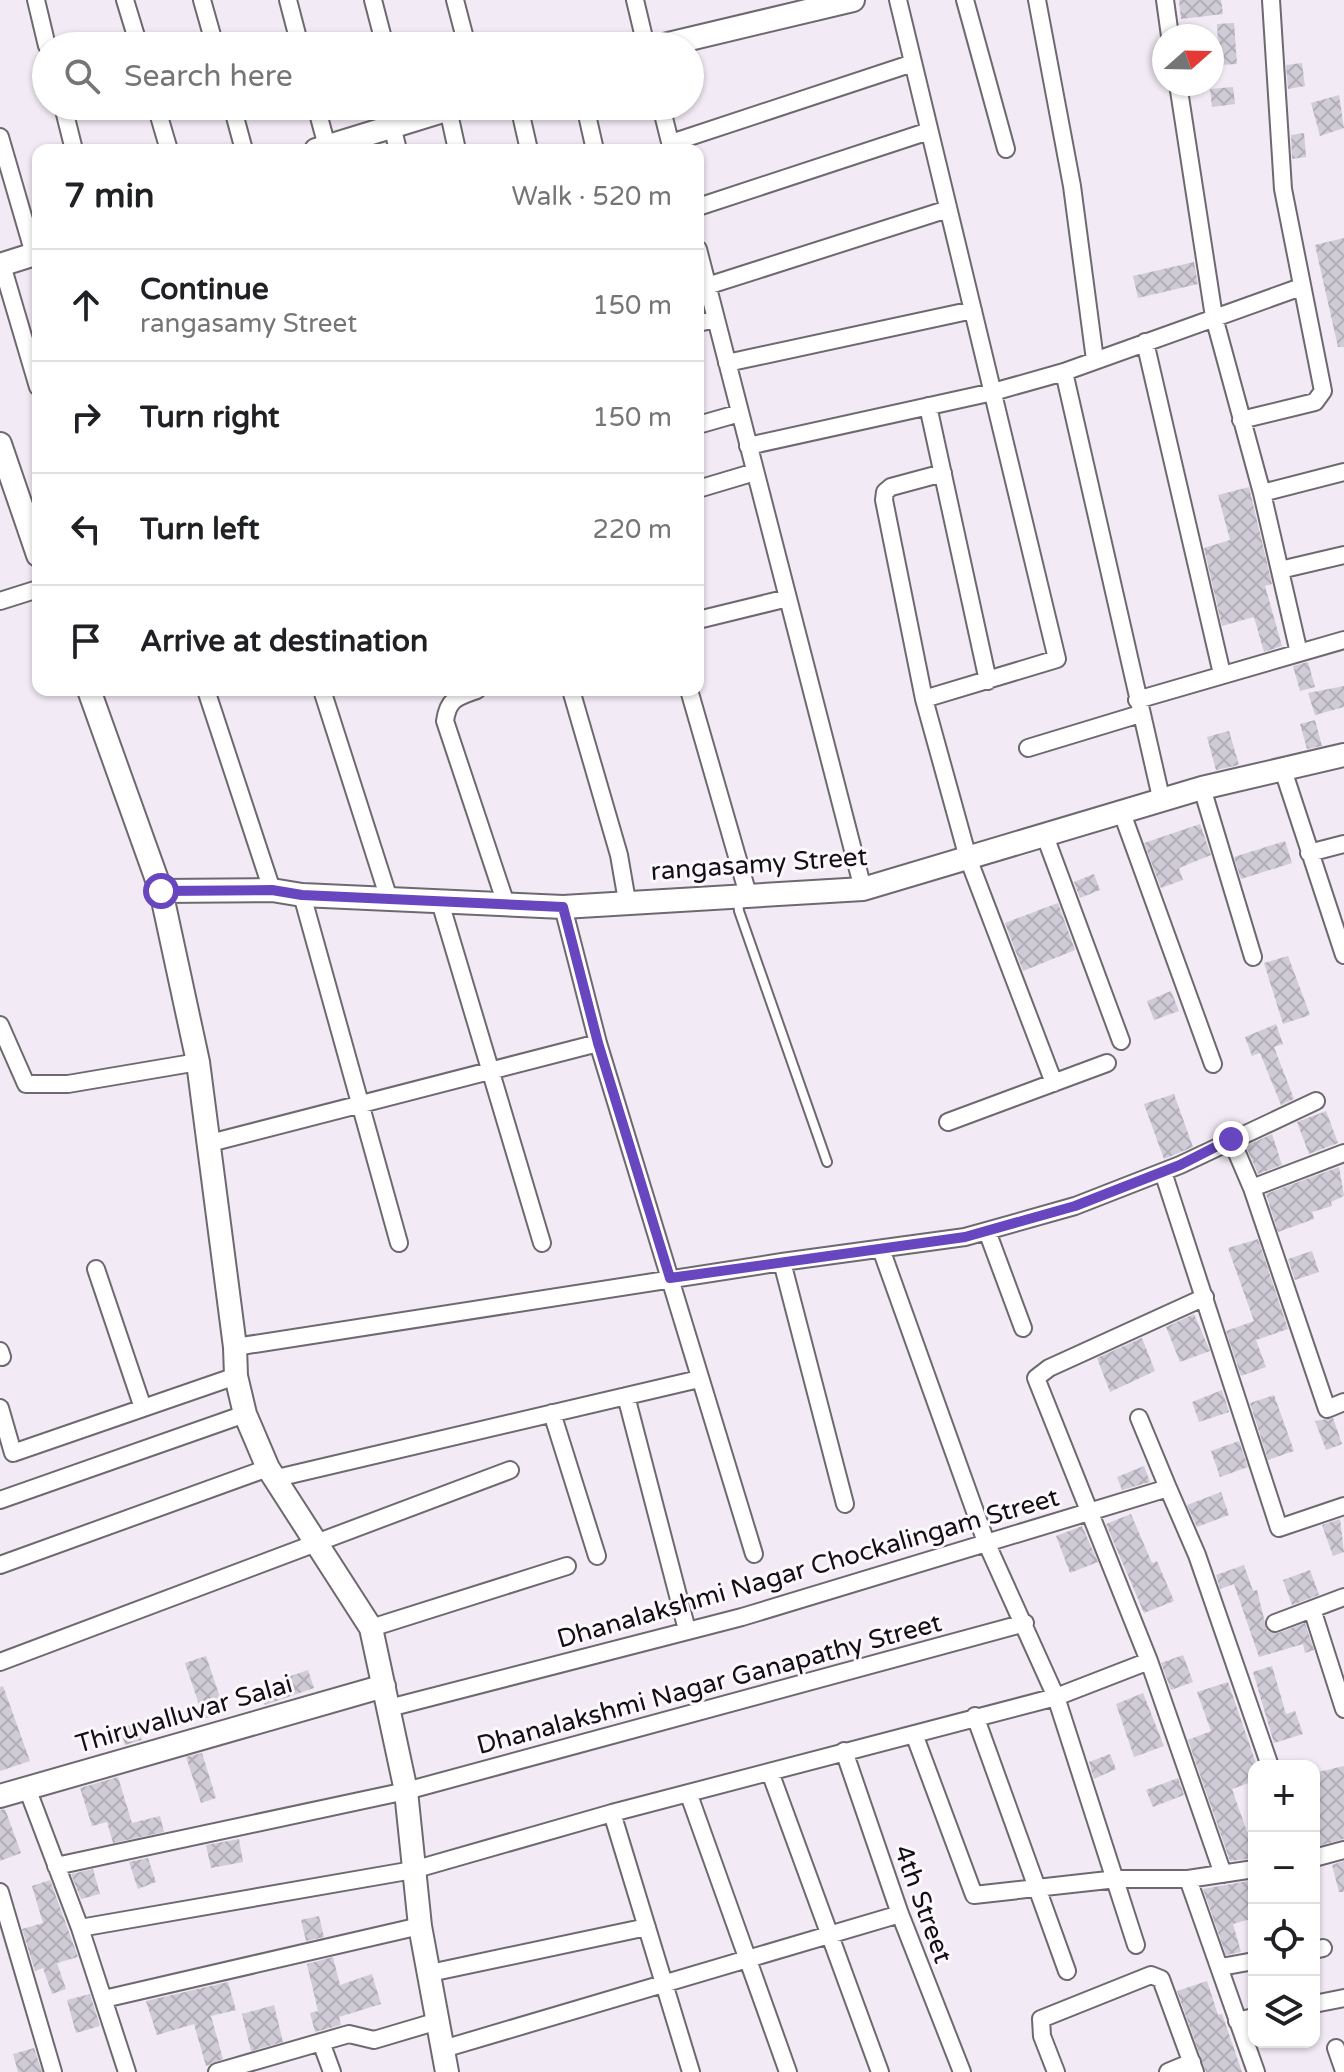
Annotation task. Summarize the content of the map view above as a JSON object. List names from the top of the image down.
{
  "streets": {
    "street": [
      "rangasamy Street",
      "Dhanalakshmi Nagar Chockalingam Street",
      "Dhanalakshmi Nagar Ganapathy Street",
      "Thiruvalluvar Salai",
      "4th Street"
    ]
  },
  "crossings": [
    ["Dhanalakshmi Nagar Chockalingam Street", "Thiruvalluvar Salai"]
  ],
  "north": "right",
  "page": {
    "search": "Search here",
    "heading": ["7 min", "Walk · 520 m"],
    "list": [
      ["Continue", "rangasamy Street", "150 m"],
      ["Turn right", "150 m"],
      ["Turn left", "220 m"],
      "Arrive at destination"
    ],
    "map_buttons": ["+", "−"]
  }
}
